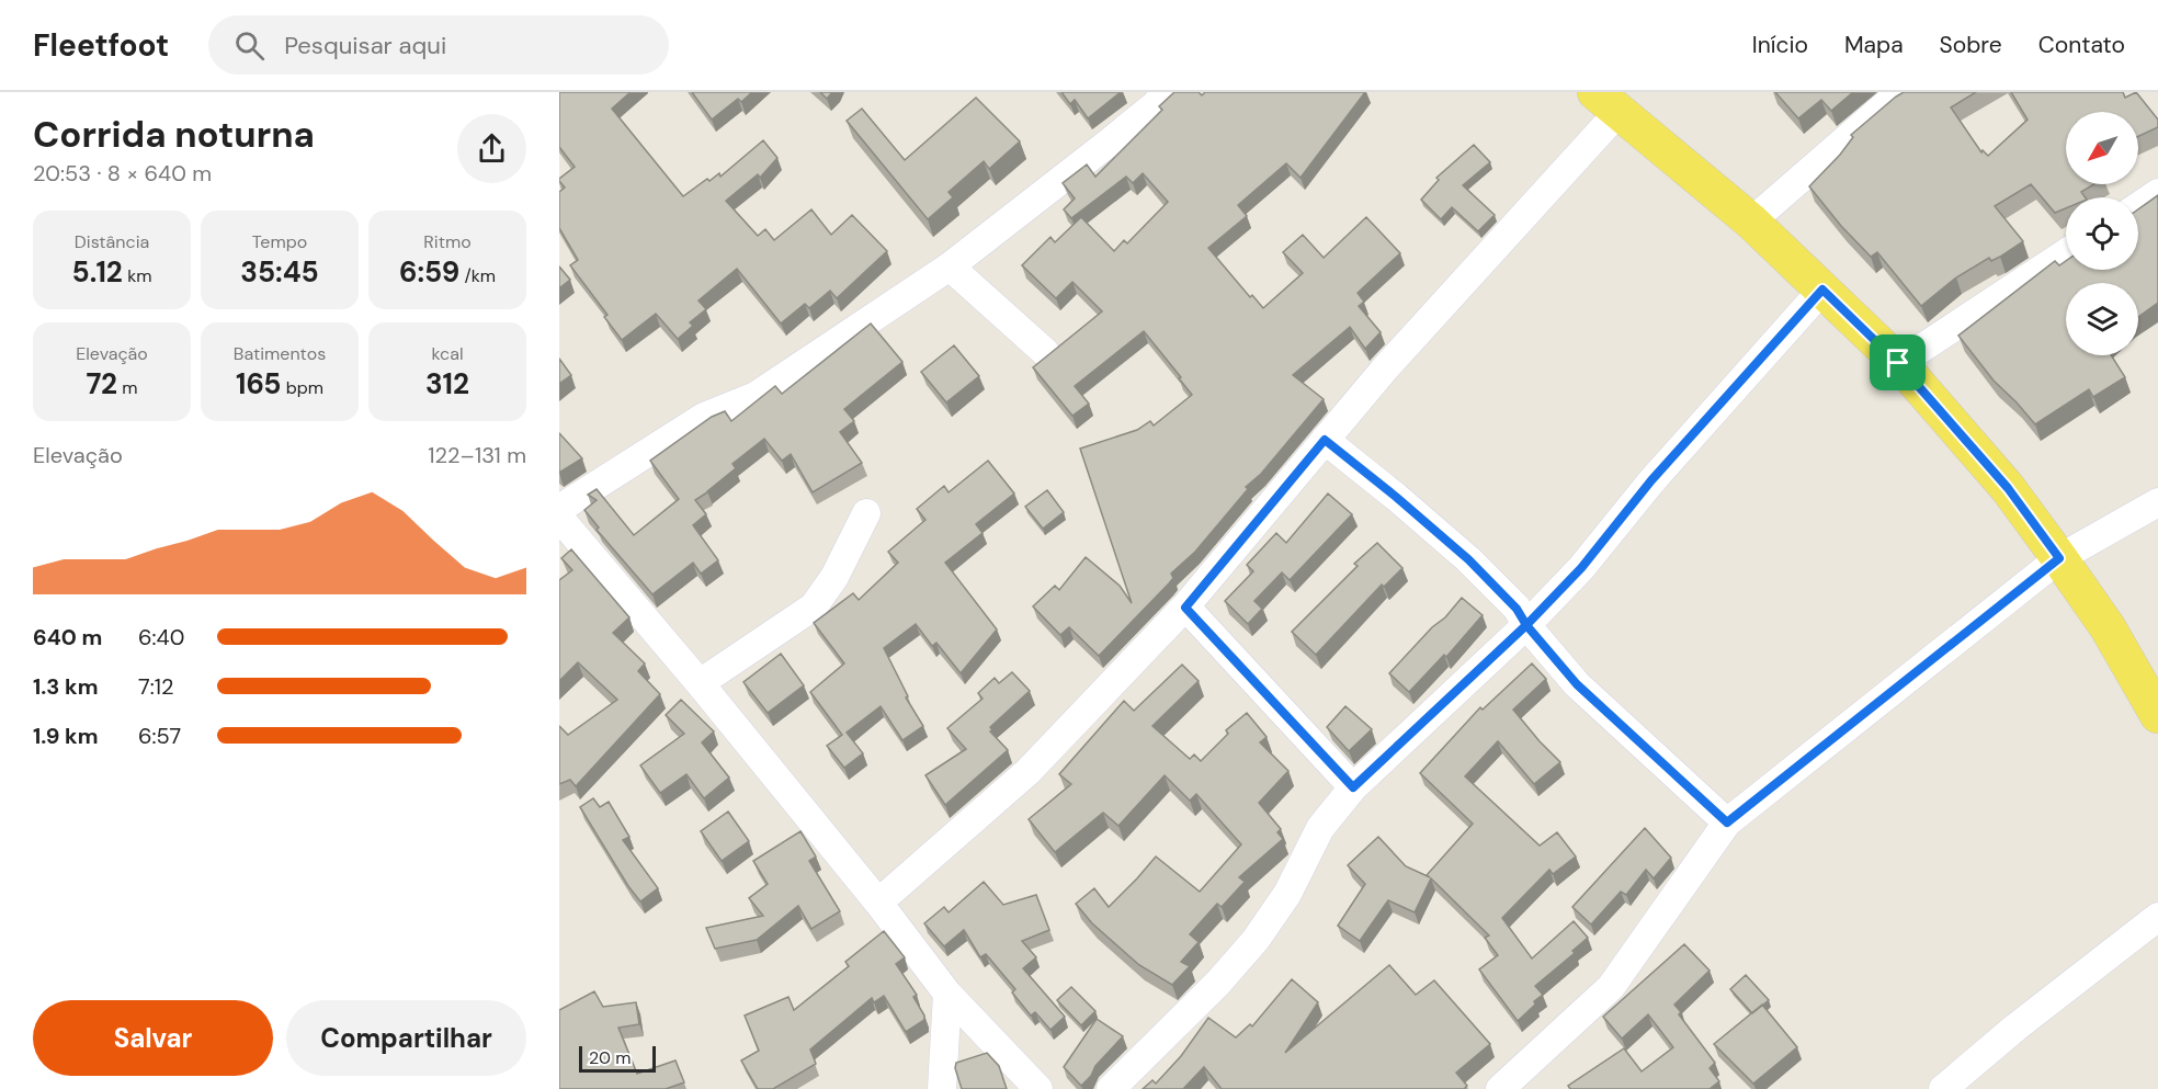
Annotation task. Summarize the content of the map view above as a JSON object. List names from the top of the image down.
{
  "scale_bar": "20 m",
  "north": "bottom left",
  "page": {
    "header": "Fleetfoot",
    "search": "Pesquisar aqui",
    "nav": [
      "Início",
      "Mapa",
      "Sobre",
      "Contato"
    ],
    "heading": ["Corrida noturna", "20:53 · 8 × 640 m"],
    "stats": [
      ["Distância", "5.12 km"],
      ["Tempo", "35:45"],
      ["Ritmo", "6:59 /km"],
      ["Elevação", "72 m"],
      ["Batimentos", "165 bpm"],
      ["kcal", "312"]
    ],
    "chart": ["Elevação", "122–131 m"],
    "list": [
      {
        "name": "640 m",
        "note": "6:40"
      },
      {
        "name": "1.3 km",
        "note": "7:12"
      },
      {
        "name": "1.9 km",
        "note": "6:57"
      }
    ],
    "buttons": ["Salvar", "Compartilhar"],
    "scale": "20 m"
  }
}
